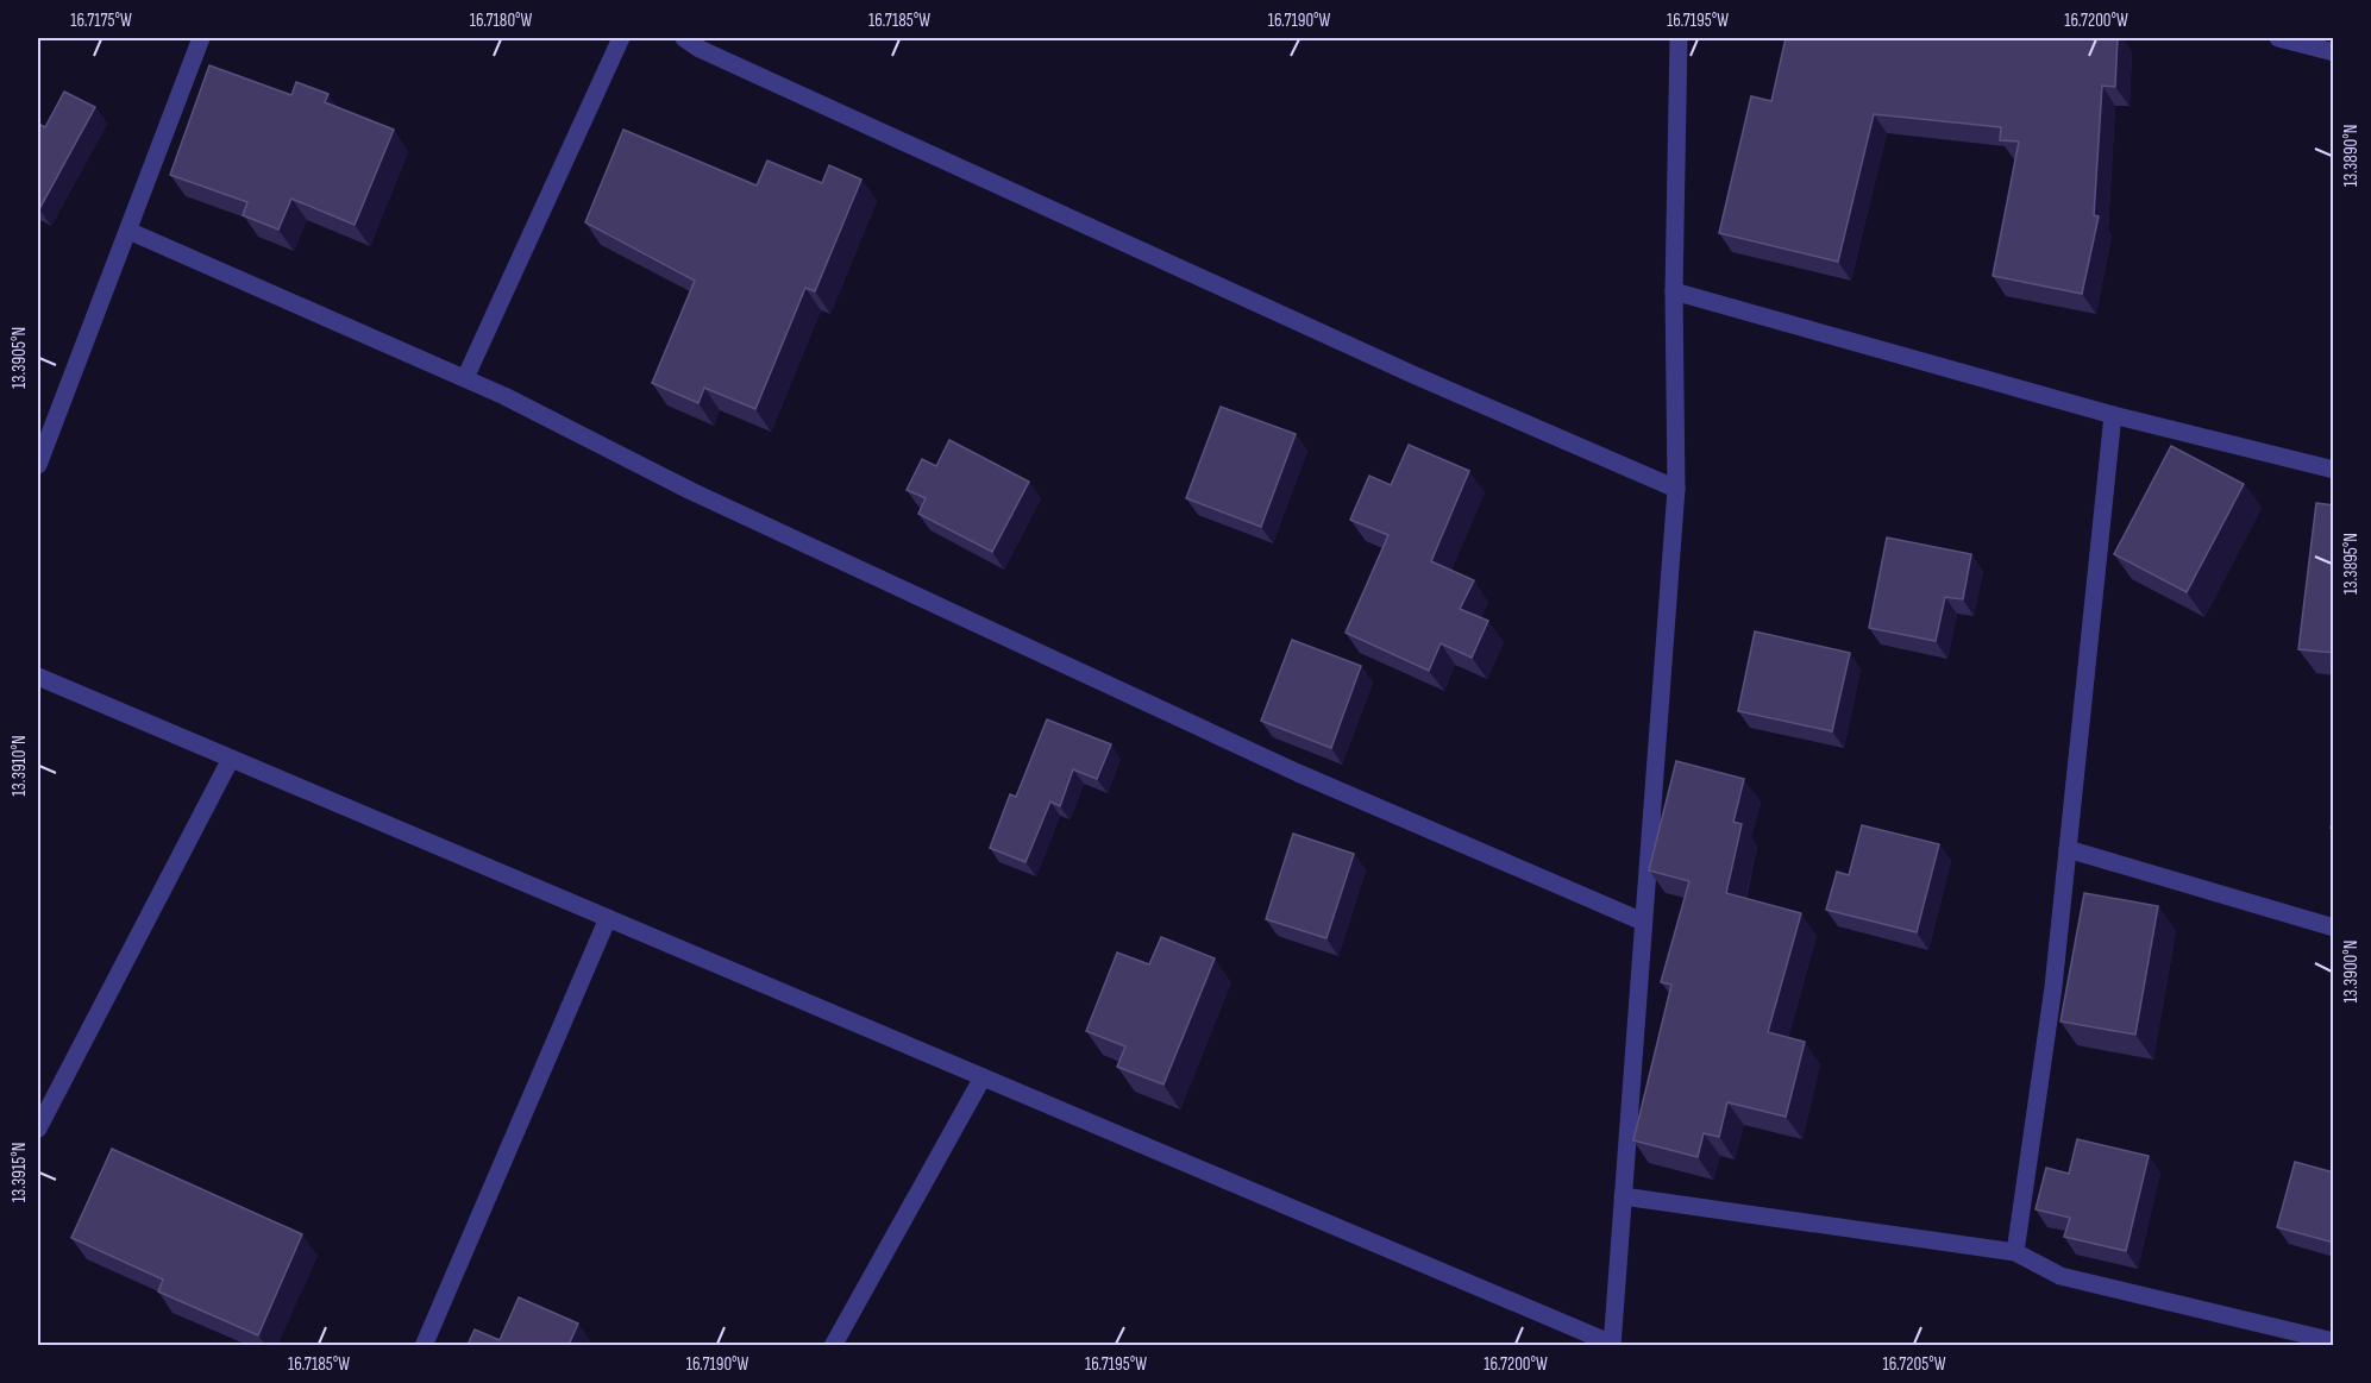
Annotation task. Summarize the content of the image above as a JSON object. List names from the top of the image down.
{
  "coordinates": [
    "16.7175°W",
    "16.7180°W",
    "16.7185°W",
    "16.7190°W",
    "16.7195°W",
    "16.7200°W",
    "13.3890°N",
    "13.3905°N",
    "13.3895°N",
    "13.3910°N",
    "13.3900°N",
    "13.3915°N",
    "16.7205°W"
  ]
}
